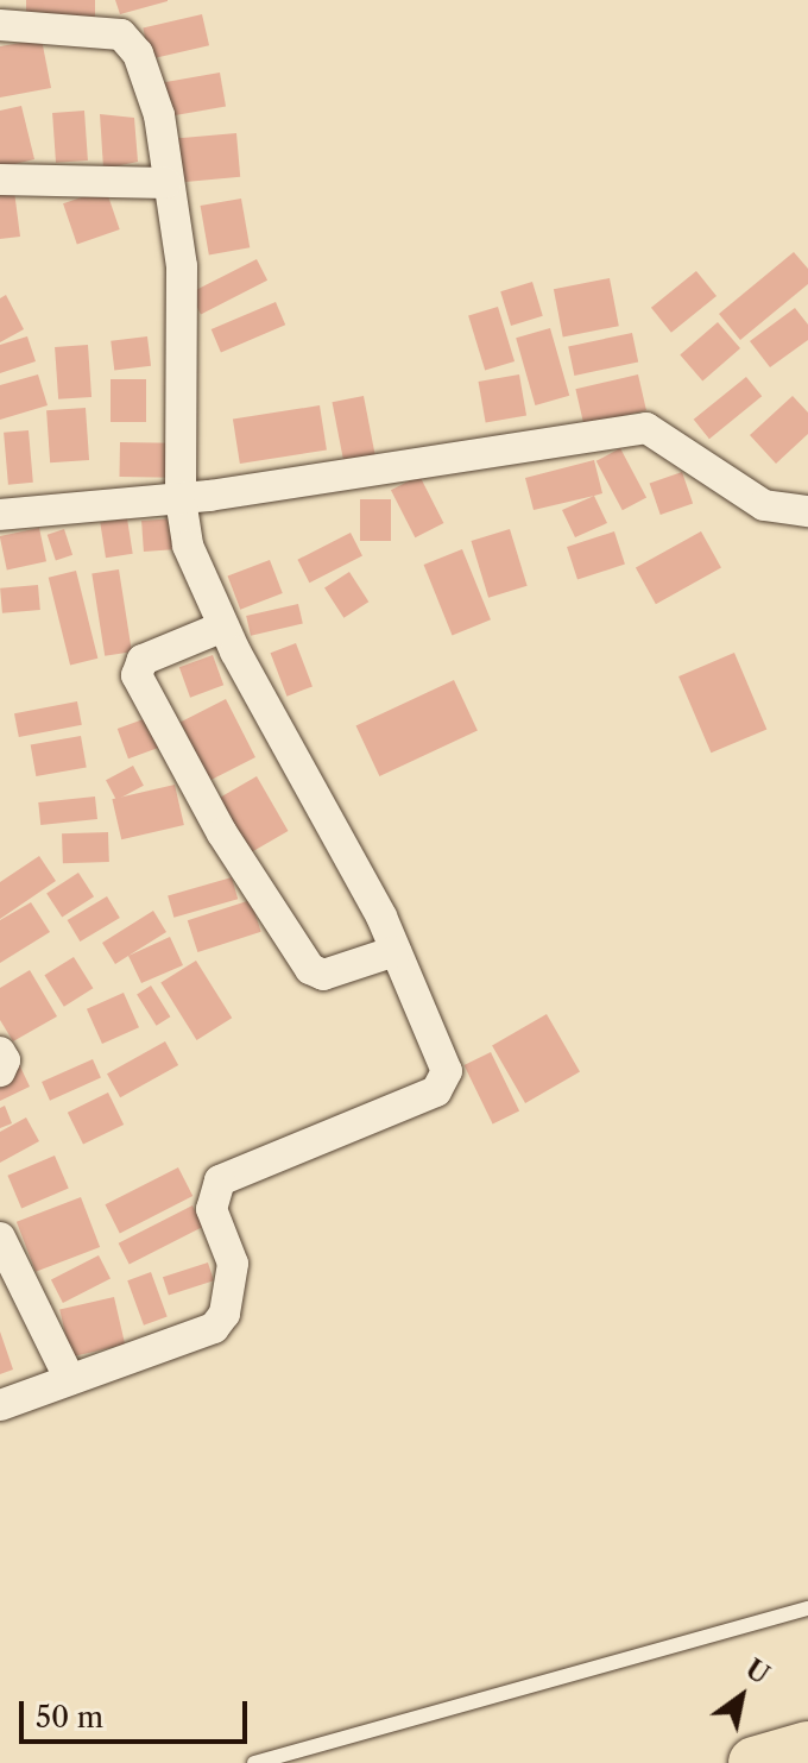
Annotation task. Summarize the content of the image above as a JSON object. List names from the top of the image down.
{
  "scale_bar": "50 m",
  "north": "top right"
}
